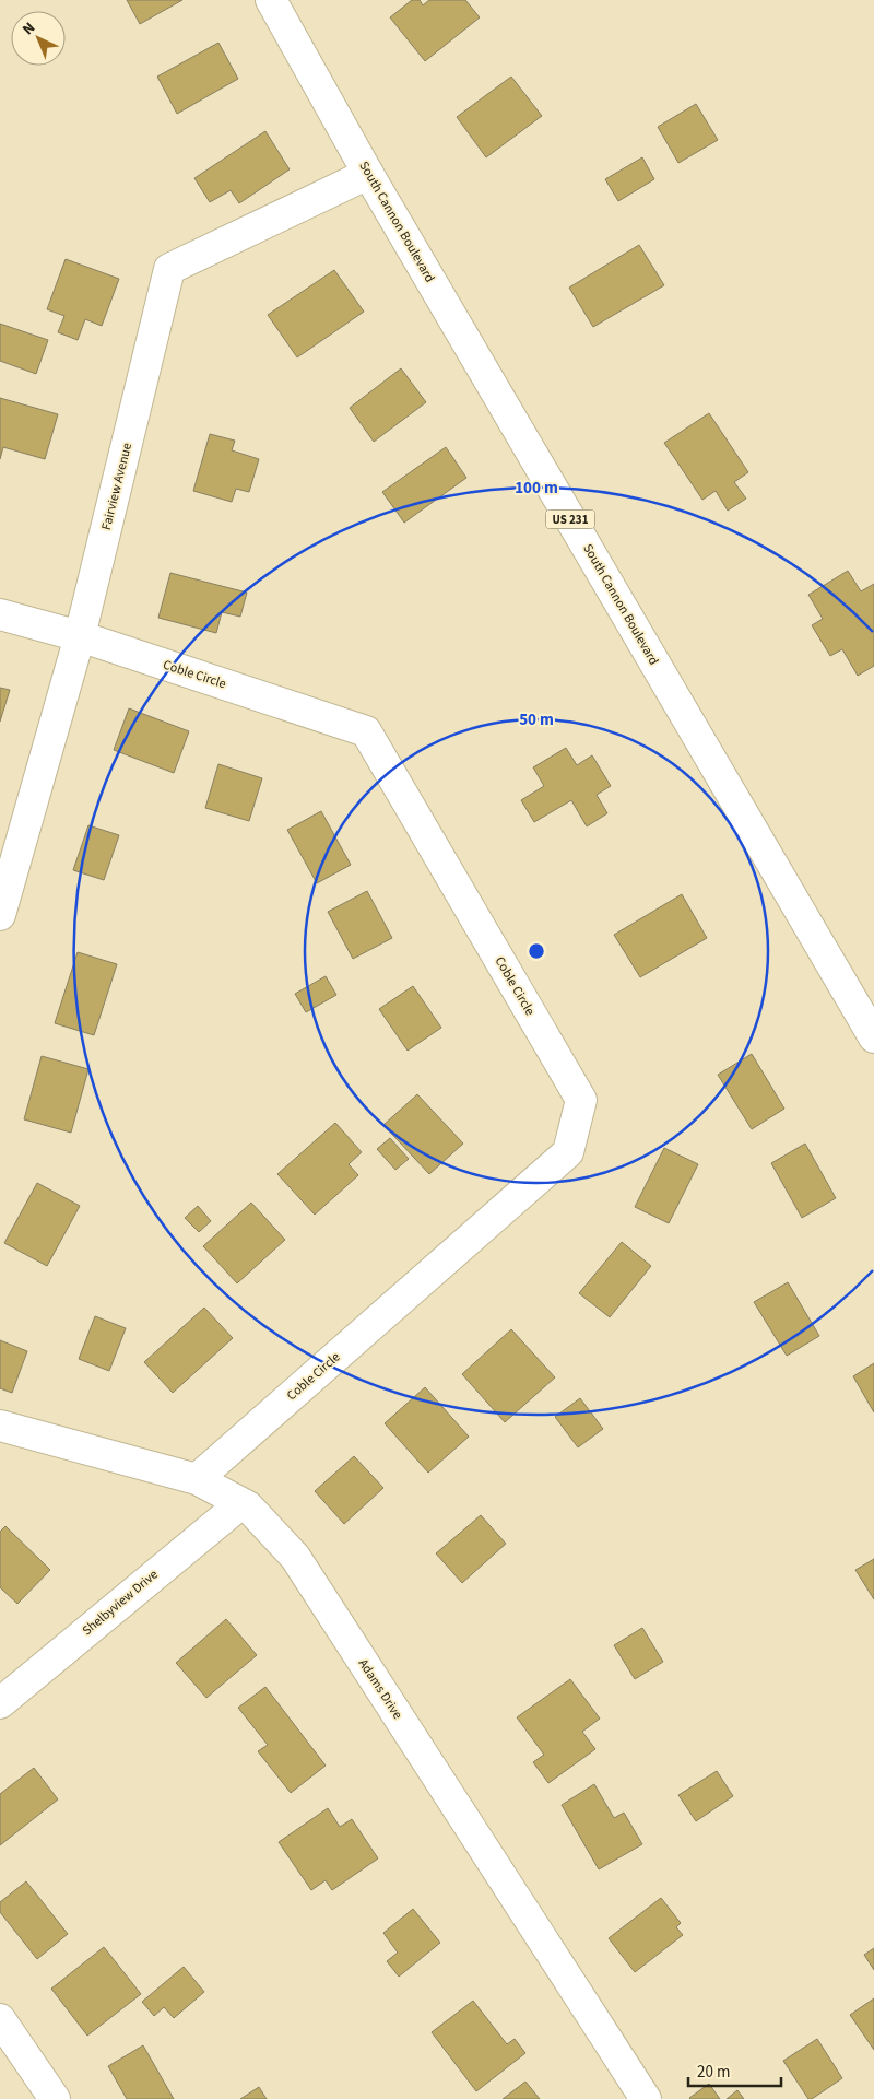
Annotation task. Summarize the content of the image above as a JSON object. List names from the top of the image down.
{
  "streets": {
    "main road": [
      "South Cannon Boulevard",
      "Fairview Avenue",
      "US 231",
      "Coble Circle",
      "Shelbyview Drive",
      "Adams Drive"
    ]
  },
  "crossings": [
    ["South Cannon Boulevard", "Fairview Avenue"],
    ["Fairview Avenue", "Coble Circle"],
    ["Coble Circle", "Adams Drive"],
    ["Shelbyview Drive", "Adams Drive"]
  ],
  "scale_bar": "20 m",
  "north": "top left",
  "rings": ["100 m", "50 m"]
}
